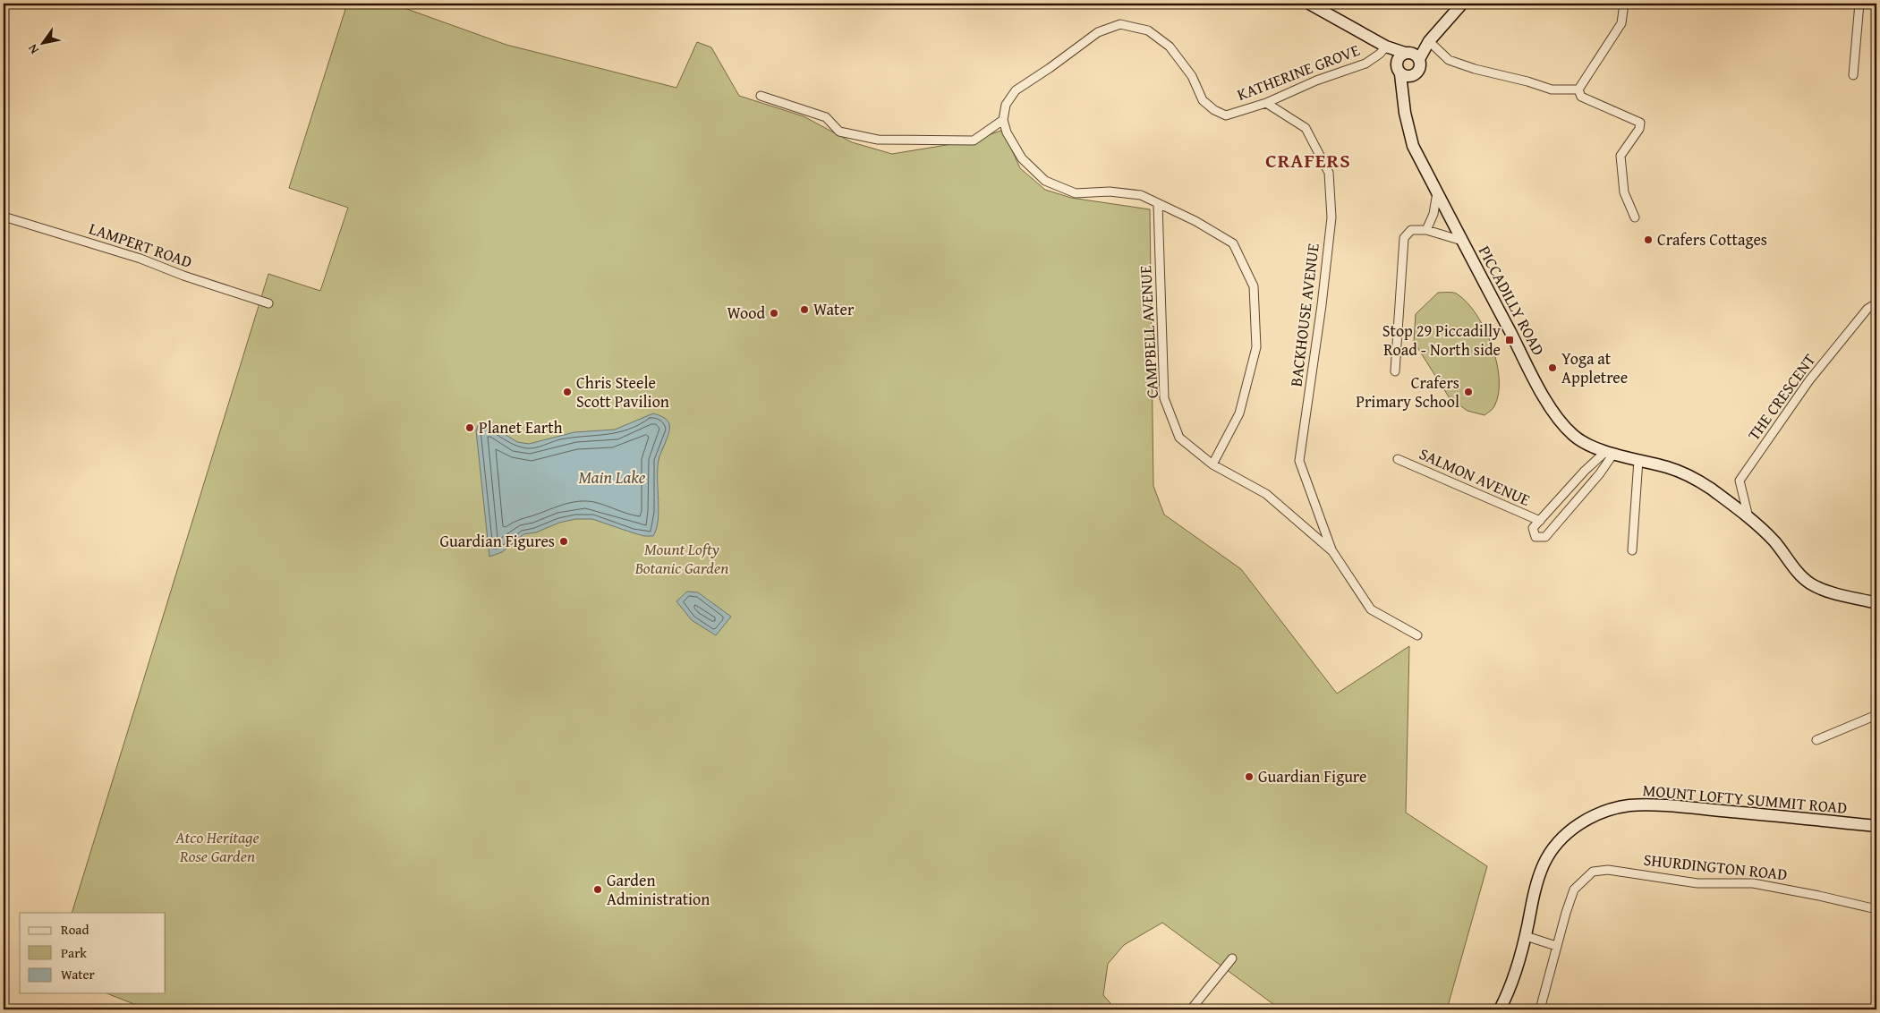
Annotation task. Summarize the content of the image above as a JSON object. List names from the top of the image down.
{
  "streets": {
    "main road": ["PICCADILLY ROAD", "MOUNT LOFTY SUMMIT ROAD"],
    "street": [
      "KATHERINE GROVE",
      "LAMPERT ROAD",
      "BACKHOUSE AVENUE",
      "CAMPBELL AVENUE",
      "THE CRESCENT",
      "SALMON AVENUE",
      "SHURDINGTON ROAD"
    ]
  },
  "crossings": [
    ["KATHERINE GROVE", "BACKHOUSE AVENUE"],
    ["PICCADILLY ROAD", "THE CRESCENT"],
    ["BACKHOUSE AVENUE", "CAMPBELL AVENUE"]
  ],
  "districts": ["CRAFERS"],
  "water": ["Main Lake"],
  "parks": ["Mount Lofty Botanic Garden", "Atco Heritage Rose Garden"],
  "places": {
    "other": [
      "Crafers Cottages",
      "Water",
      "Wood",
      "Yoga at Appletree",
      "Chris Steele Scott Pavilion",
      "Crafers Primary School",
      "Planet Earth",
      "Guardian Figures",
      "Guardian Figure",
      "Garden Administration"
    ],
    "transit": ["Stop 29 Piccadilly Road - North side"]
  },
  "legend": ["Road", "Park", "Water"],
  "north": "bottom left"
}
